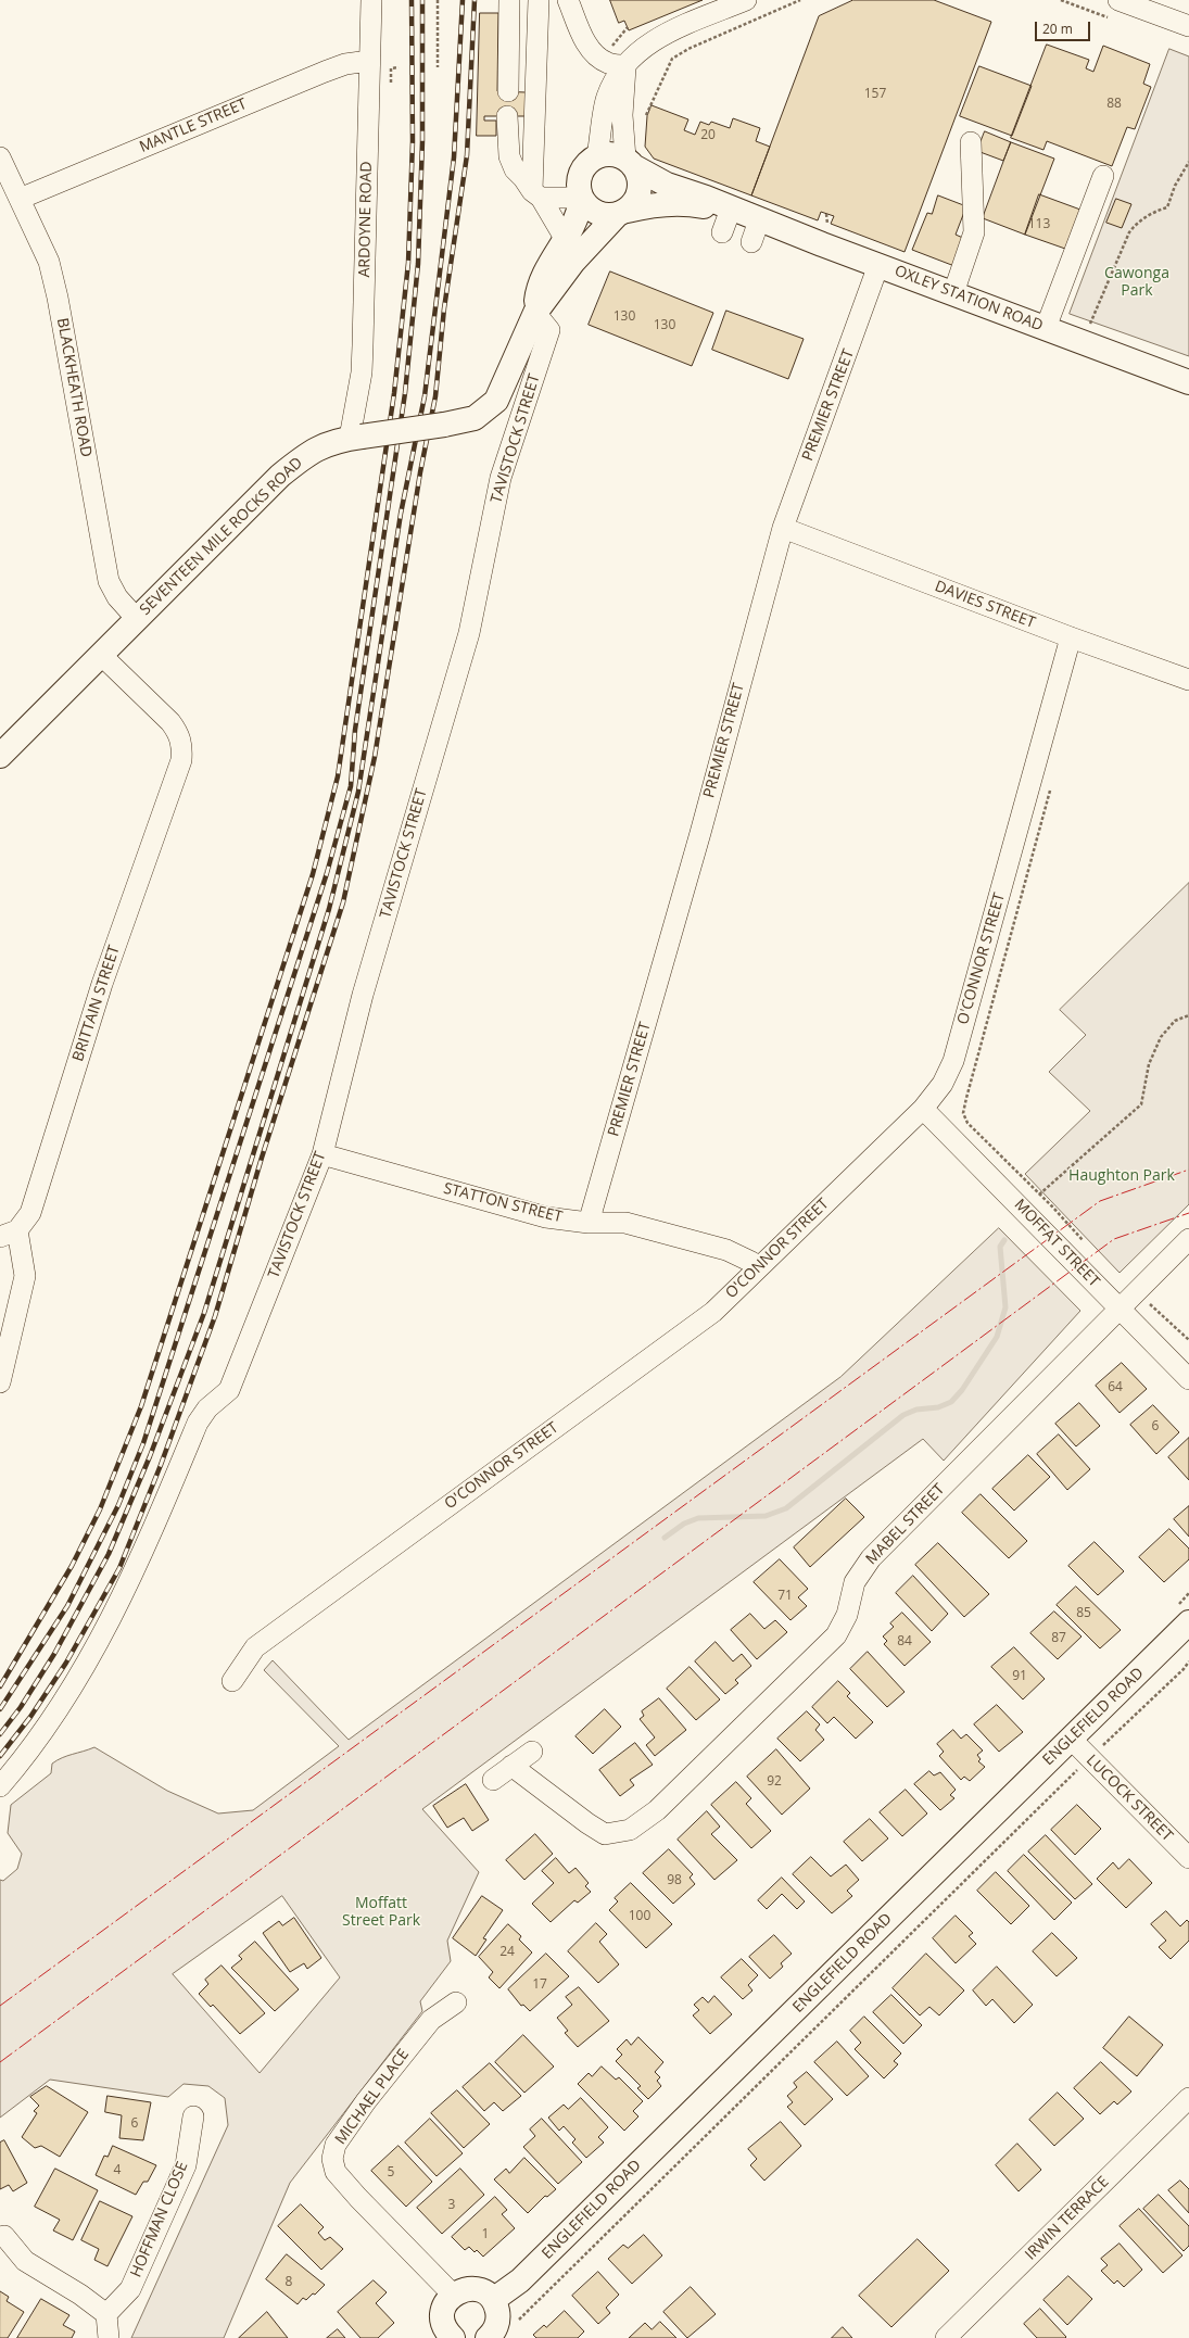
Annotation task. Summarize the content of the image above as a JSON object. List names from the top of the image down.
{
  "streets": {
    "main road": ["OXLEY STATION ROAD", "SEVENTEEN MILE ROCKS ROAD", "ENGLEFIELD ROAD"],
    "street": [
      "MANTLE STREET",
      "ARDOYNE ROAD",
      "BLACKHEATH ROAD",
      "PREMIER STREET",
      "TAVISTOCK STREET",
      "DAVIES STREET",
      "O'CONNOR STREET",
      "BRITTAIN STREET",
      "STATTON STREET",
      "MOFFAT STREET",
      "MABEL STREET",
      "LUCOCK STREET",
      "MICHAEL PLACE",
      "IRWIN TERRACE",
      "HOFFMAN CLOSE"
    ]
  },
  "crossings": [
    ["MANTLE STREET", "ARDOYNE ROAD"],
    ["MANTLE STREET", "BLACKHEATH ROAD"],
    ["ARDOYNE ROAD", "SEVENTEEN MILE ROCKS ROAD"],
    ["OXLEY STATION ROAD", "PREMIER STREET"],
    ["OXLEY STATION ROAD", "SEVENTEEN MILE ROCKS ROAD"],
    ["BLACKHEATH ROAD", "SEVENTEEN MILE ROCKS ROAD"],
    ["PREMIER STREET", "DAVIES STREET"],
    ["PREMIER STREET", "STATTON STREET"],
    ["TAVISTOCK STREET", "SEVENTEEN MILE ROCKS ROAD"],
    ["TAVISTOCK STREET", "STATTON STREET"],
    ["SEVENTEEN MILE ROCKS ROAD", "BRITTAIN STREET"],
    ["DAVIES STREET", "O'CONNOR STREET"],
    ["O'CONNOR STREET", "STATTON STREET"],
    ["O'CONNOR STREET", "MOFFAT STREET"],
    ["MOFFAT STREET", "MABEL STREET"],
    ["ENGLEFIELD ROAD", "LUCOCK STREET"]
  ],
  "parks": ["Cawonga Park", "Haughton Park", "Moffatt Street Park"],
  "house_numbers": [
    "157",
    "88",
    "20",
    "113",
    "130",
    "130",
    "64",
    "6",
    "71",
    "85",
    "87",
    "84",
    "91",
    "92",
    "98",
    "100",
    "24",
    "17",
    "6",
    "4",
    "5",
    "3",
    "1",
    "8"
  ],
  "scale_bar": "20 m"
}
